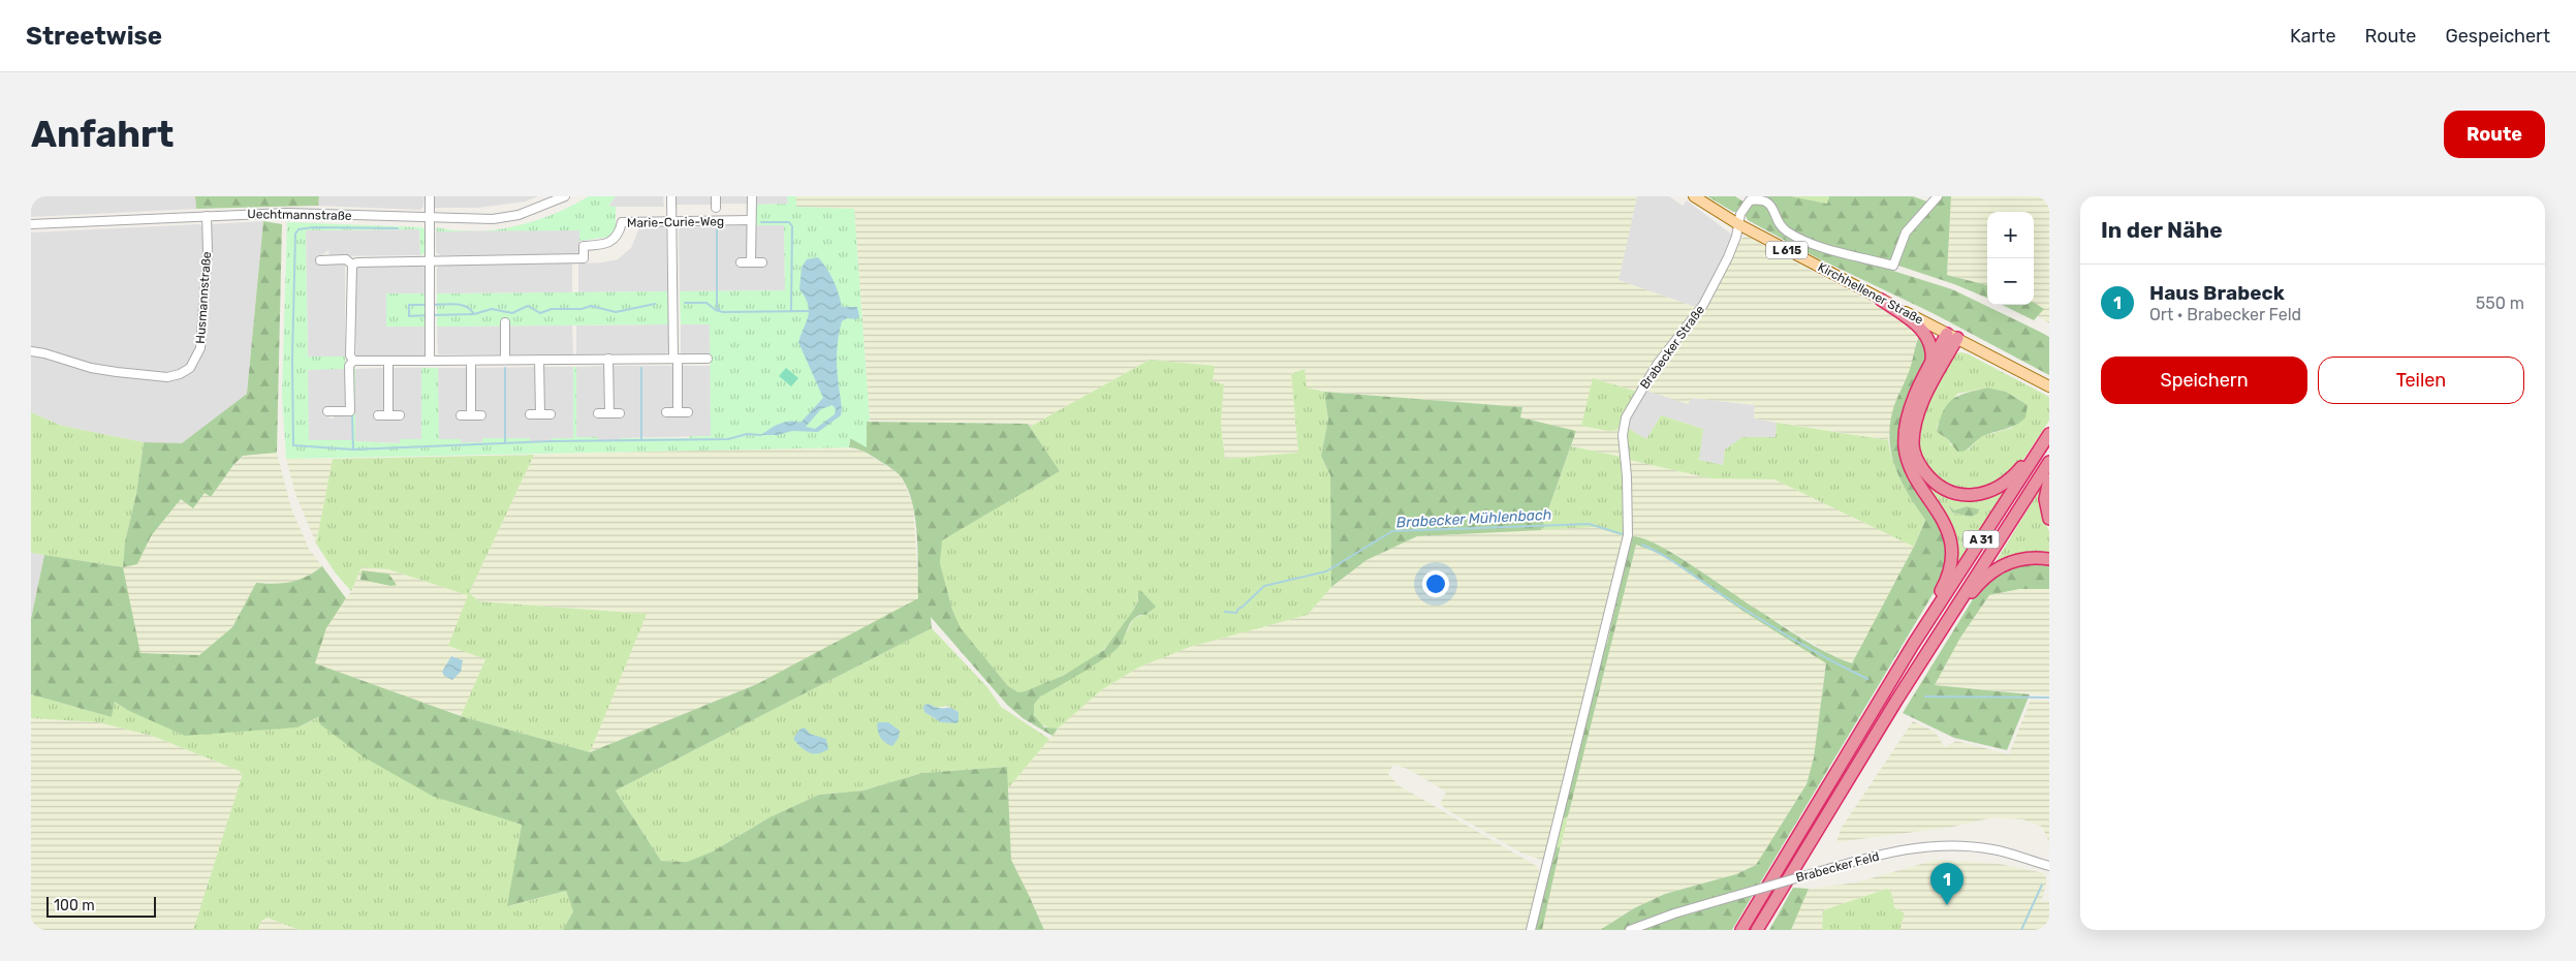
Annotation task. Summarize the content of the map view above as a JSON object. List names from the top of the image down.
{
  "streets": {
    "highway": ["A 31"],
    "main road": ["L 615", "Kirchhellener Straße"],
    "street": [
      "Uechtmannstraße",
      "Marie-Curie-Weg",
      "Husmannstraße",
      "Brabecker Straße",
      "Brabecker Feld"
    ]
  },
  "crossings": [
    ["Uechtmannstraße", "Husmannstraße"],
    ["Kirchhellener Straße", "Brabecker Straße"]
  ],
  "water": ["Brabecker Mühlenbach"],
  "scale_bar": "100 m",
  "page": {
    "header": "Streetwise",
    "nav": ["Karte", "Route", "Gespeichert"],
    "buttons": [
      "Route",
      ["Speichern", "Teilen"]
    ],
    "title": "Anfahrt",
    "heading": "In der Nähe",
    "map_buttons": ["+", "−"],
    "list": [
      {
        "mark": "1",
        "name": "Haus Brabeck",
        "note": "Ort · Brabecker Feld",
        "value": "550 m"
      }
    ],
    "pins": "1",
    "scale": "100 m"
  }
}
